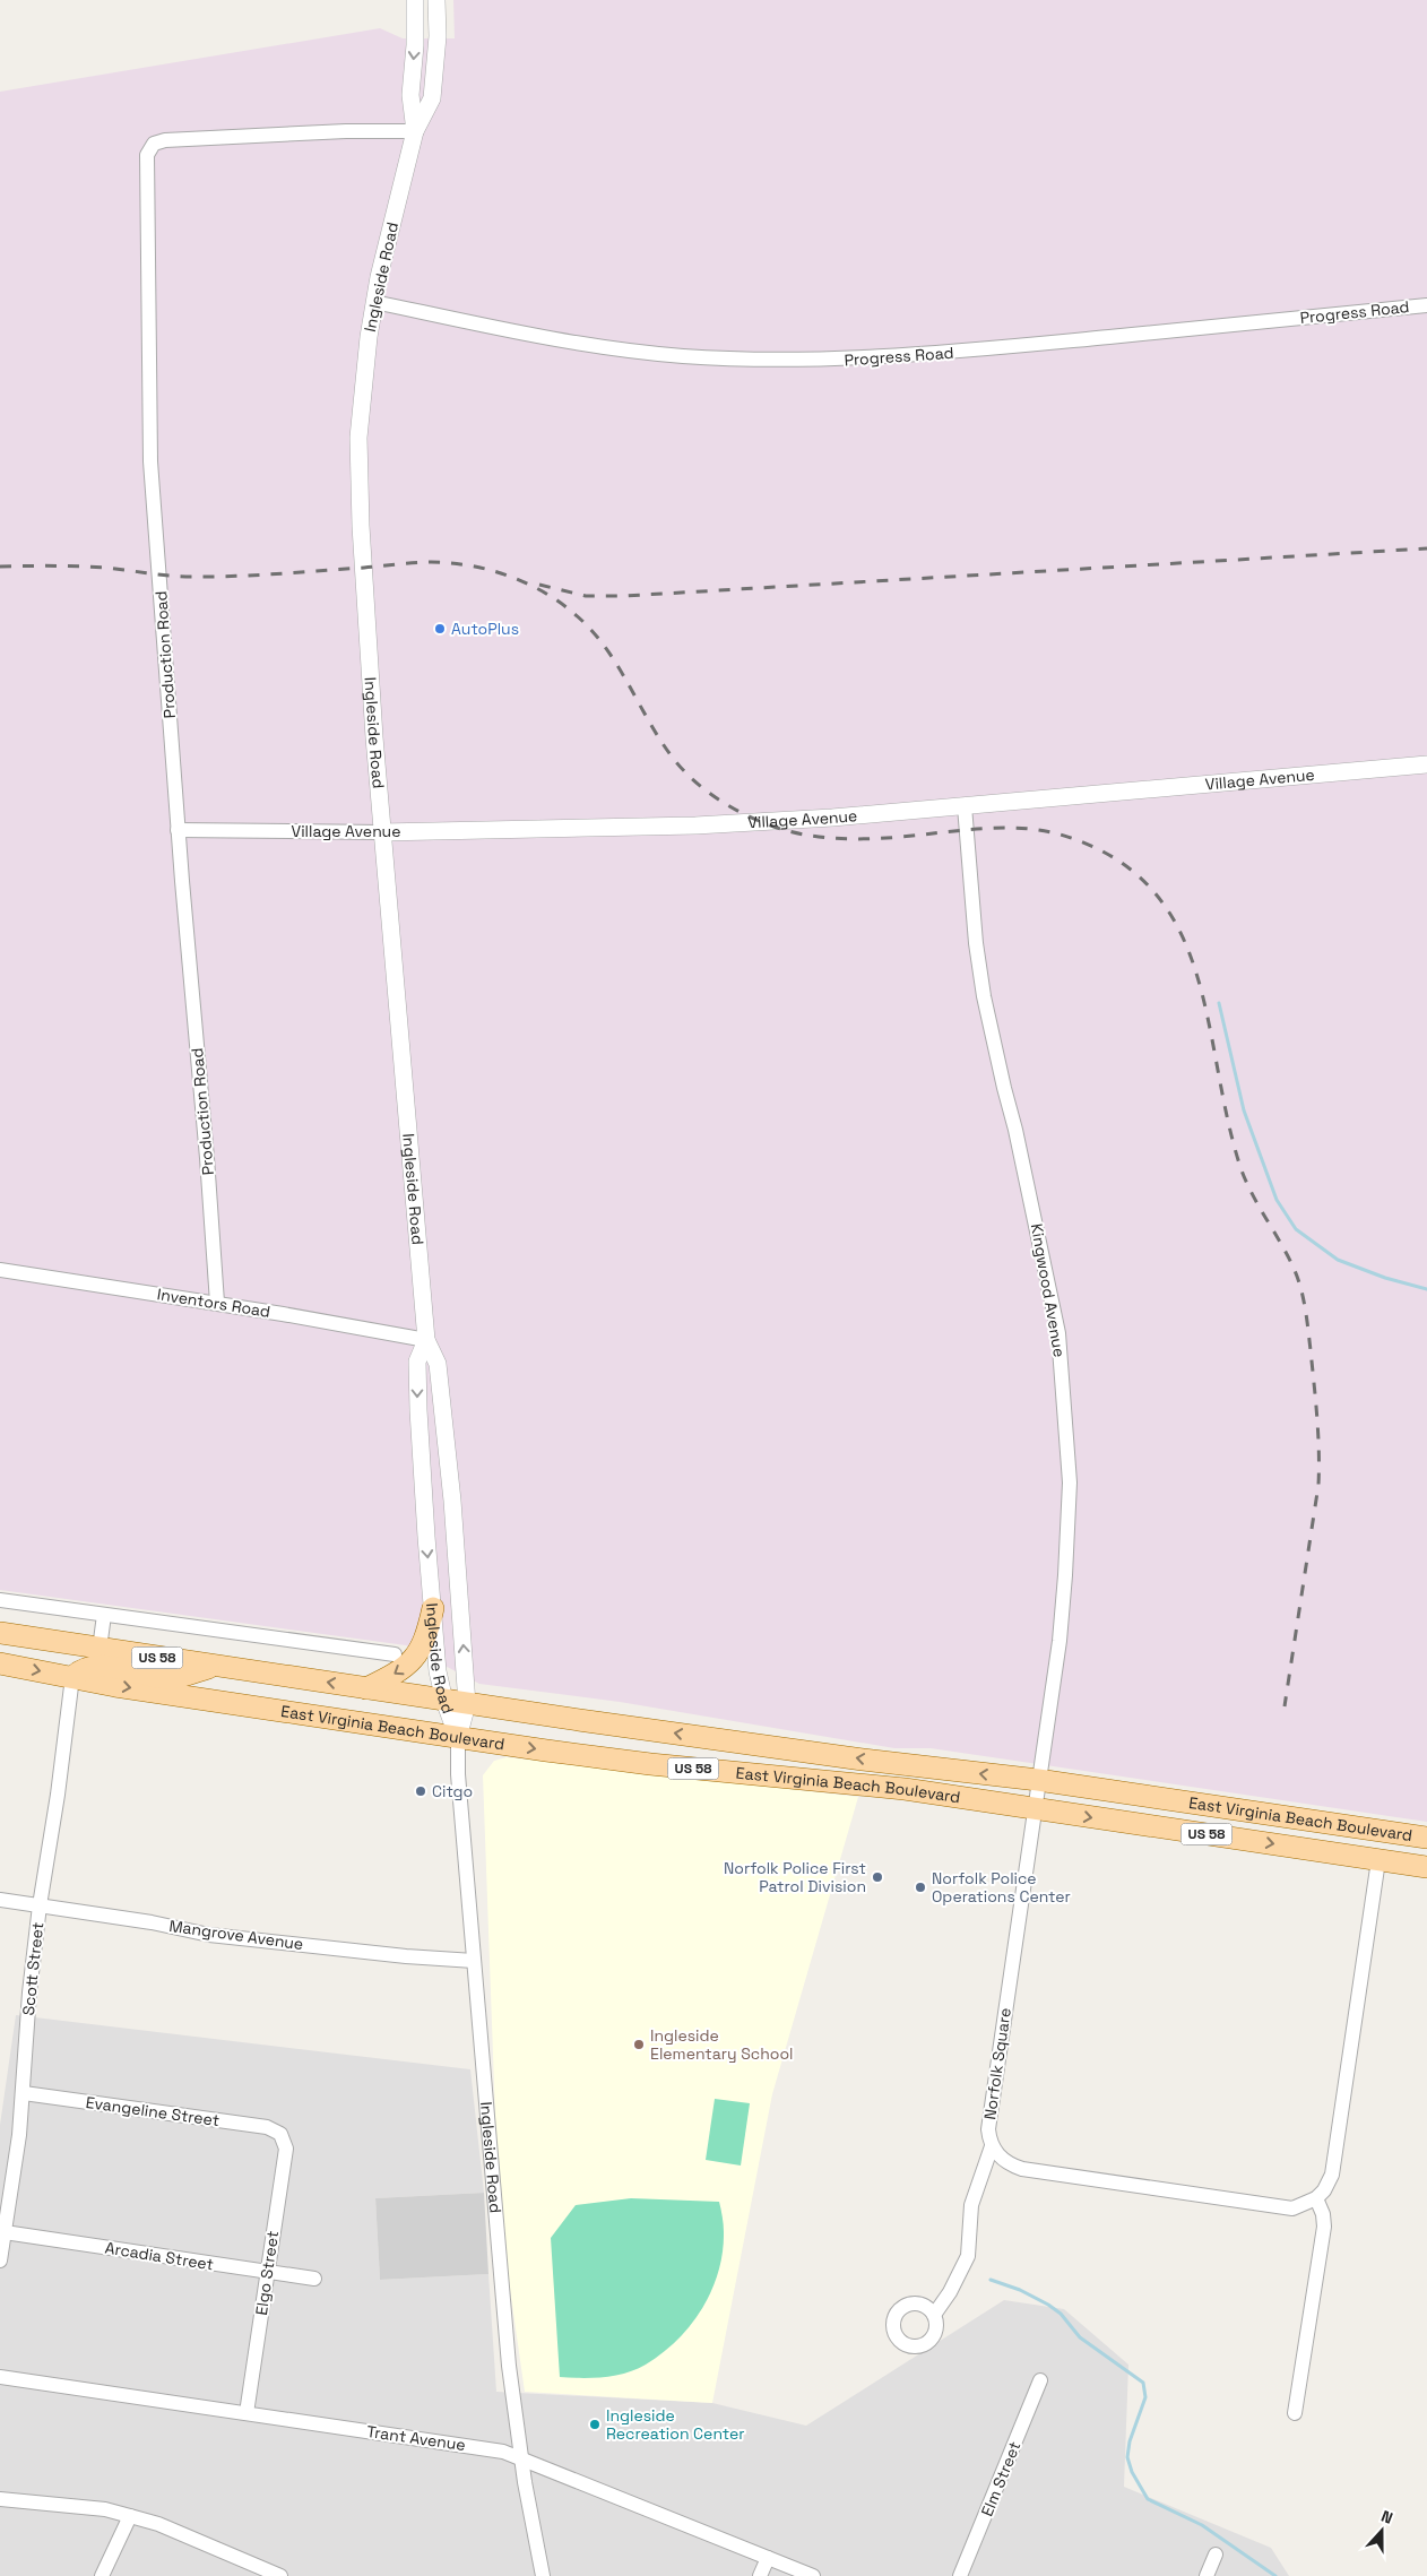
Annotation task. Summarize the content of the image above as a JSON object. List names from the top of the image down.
{
  "streets": {
    "main road": ["US 58", "East Virginia Beach Boulevard"],
    "street": [
      "Ingleside Road",
      "Progress Road",
      "Production Road",
      "Village Avenue",
      "Kingwood Avenue",
      "Inventors Road",
      "Mangrove Avenue",
      "Scott Street",
      "Norfolk Square",
      "Evangeline Street",
      "Arcadia Street",
      "Elgo Street",
      "Trant Avenue",
      "Elm Street"
    ]
  },
  "crossings": [
    ["Ingleside Road", "Progress Road"],
    ["Ingleside Road", "Production Road"],
    ["Ingleside Road", "Village Avenue"],
    ["Ingleside Road", "Inventors Road"],
    ["Ingleside Road", "East Virginia Beach Boulevard"],
    ["Ingleside Road", "Mangrove Avenue"],
    ["Ingleside Road", "Trant Avenue"],
    ["Production Road", "Village Avenue"],
    ["Production Road", "Inventors Road"],
    ["Village Avenue", "Kingwood Avenue"],
    ["Kingwood Avenue", "East Virginia Beach Boulevard"],
    ["Kingwood Avenue", "Norfolk Square"],
    ["East Virginia Beach Boulevard", "Scott Street"],
    ["East Virginia Beach Boulevard", "Norfolk Square"],
    ["Mangrove Avenue", "Scott Street"],
    ["Scott Street", "Evangeline Street"],
    ["Scott Street", "Arcadia Street"],
    ["Evangeline Street", "Elgo Street"],
    ["Arcadia Street", "Elgo Street"],
    ["Elgo Street", "Trant Avenue"]
  ],
  "places": [
    "AutoPlus",
    "Citgo",
    "Norfolk Police First Patrol Division",
    "Norfolk Police Operations Center",
    "Ingleside Elementary School",
    "Ingleside Recreation Center"
  ],
  "north": "top"
}
